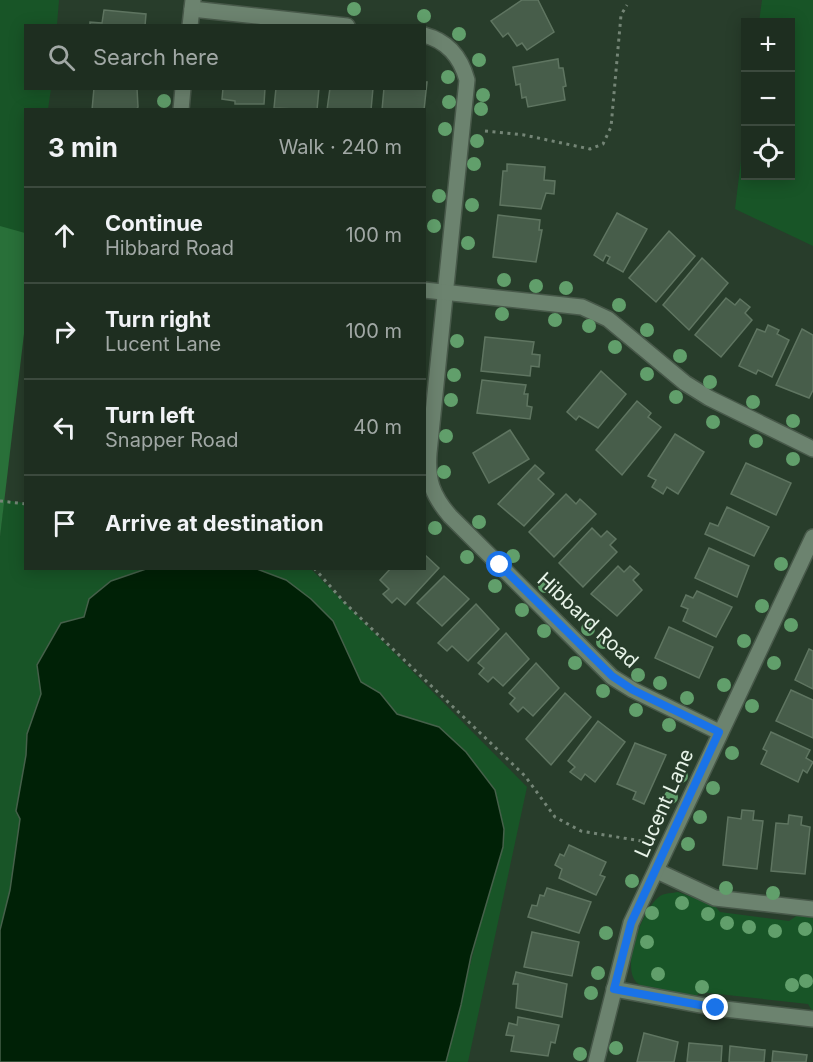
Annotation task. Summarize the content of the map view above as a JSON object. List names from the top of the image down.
{
  "streets": {
    "street": ["Hibbard Road", "Lucent Lane"]
  },
  "crossings": [
    ["Hibbard Road", "Lucent Lane"]
  ],
  "page": {
    "map_buttons": ["+", "−"],
    "search": "Search here",
    "heading": ["3 min", "Walk · 240 m"],
    "list": [
      ["Continue", "Hibbard Road", "100 m"],
      ["Turn right", "Lucent Lane", "100 m"],
      ["Turn left", "Snapper Road", "40 m"],
      "Arrive at destination"
    ]
  }
}
